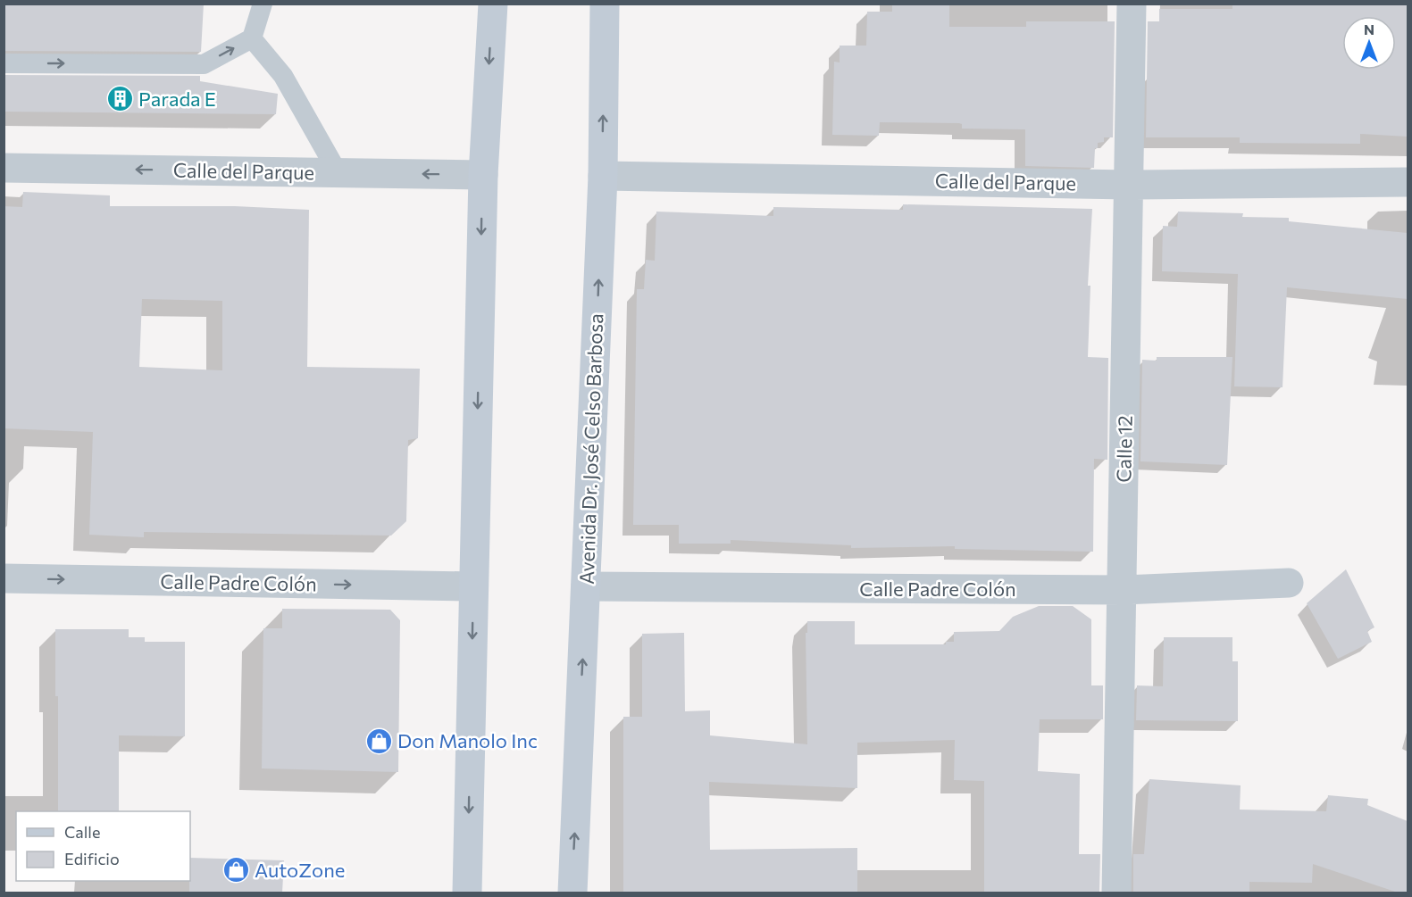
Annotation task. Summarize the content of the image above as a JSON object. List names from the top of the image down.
{
  "streets": {
    "main road": ["Avenida Dr. José Celso Barbosa"],
    "street": ["Calle del Parque", "Calle 12", "Calle Padre Colón"]
  },
  "crossings": [
    ["Calle del Parque", "Avenida Dr. José Celso Barbosa"],
    ["Calle del Parque", "Calle 12"],
    ["Avenida Dr. José Celso Barbosa", "Calle Padre Colón"],
    ["Calle 12", "Calle Padre Colón"]
  ],
  "one_way": ["Calle del Parque", "Calle Padre Colón"],
  "places": {
    "building": ["Parada E"],
    "shop": ["Don Manolo Inc", "AutoZone"]
  },
  "legend": ["Calle", "Edificio"],
  "north": "top"
}
